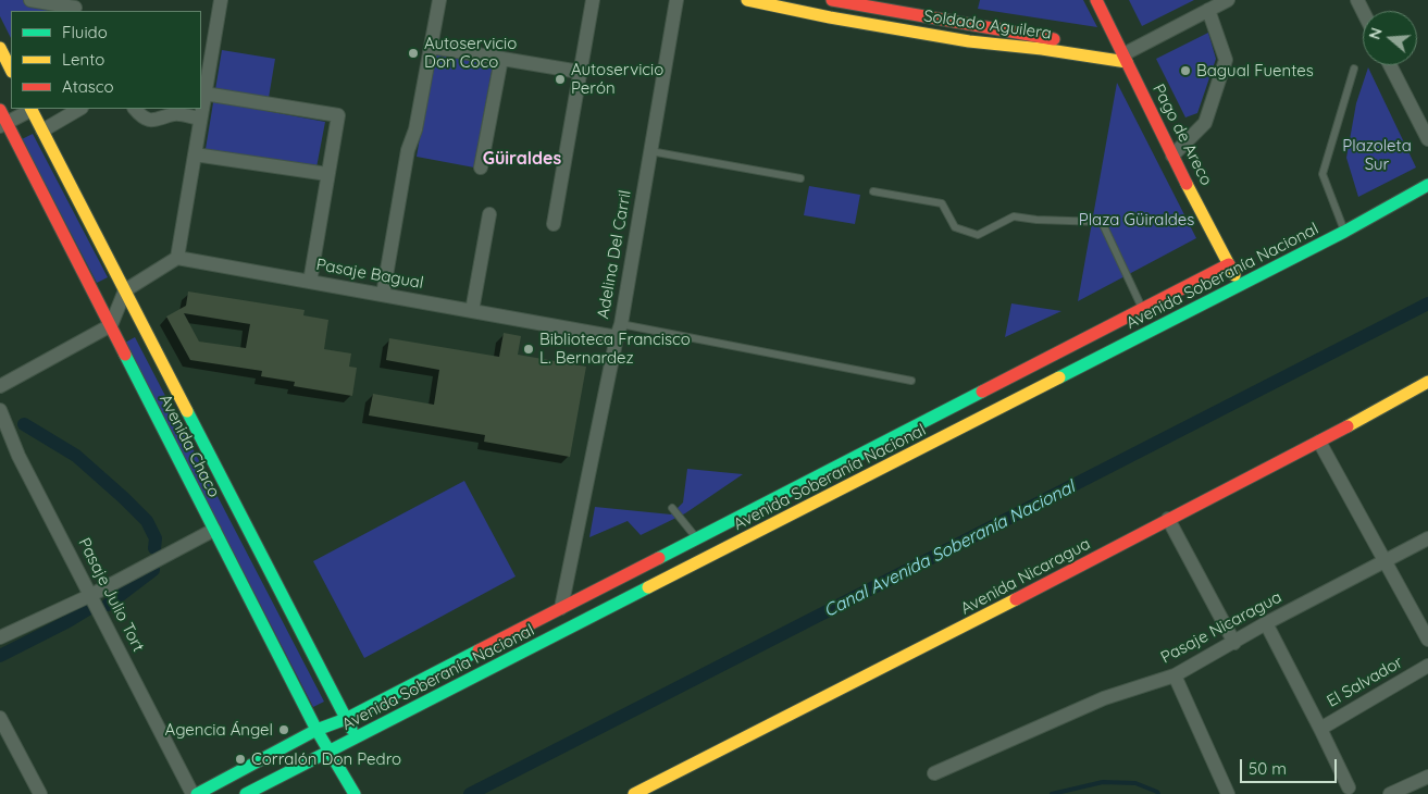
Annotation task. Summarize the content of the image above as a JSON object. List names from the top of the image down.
{
  "streets": {
    "main road": [
      "Soldado Aguilera",
      "Pago de Areco",
      "Avenida Soberanía Nacional",
      "Avenida Chaco",
      "Avenida Nicaragua"
    ],
    "street": [
      "Adelina Del Carril",
      "Pasaje Bagual",
      "Pasaje Julio Tort",
      "Pasaje Nicaragua",
      "El Salvador"
    ]
  },
  "crossings": [
    ["Soldado Aguilera", "Pago de Areco"],
    ["Pago de Areco", "Avenida Soberanía Nacional"],
    ["Adelina Del Carril", "Pasaje Bagual"],
    ["Adelina Del Carril", "Avenida Soberanía Nacional"],
    ["Avenida Soberanía Nacional", "Avenida Chaco"]
  ],
  "districts": ["Güiraldes"],
  "water": ["Canal Avenida Soberanía Nacional"],
  "parks": ["Plazoleta Sur", "Plaza Güiraldes"],
  "places": [
    "Autoservicio Don Coco",
    "Bagual Fuentes",
    "Autoservicio Perón",
    "Biblioteca Francisco L. Bernardez",
    "Agencia Ángel",
    "Corralón Don Pedro"
  ],
  "legend": ["Fluido", "Lento", "Atasco"],
  "scale_bar": "50 m",
  "north": "left"
}
